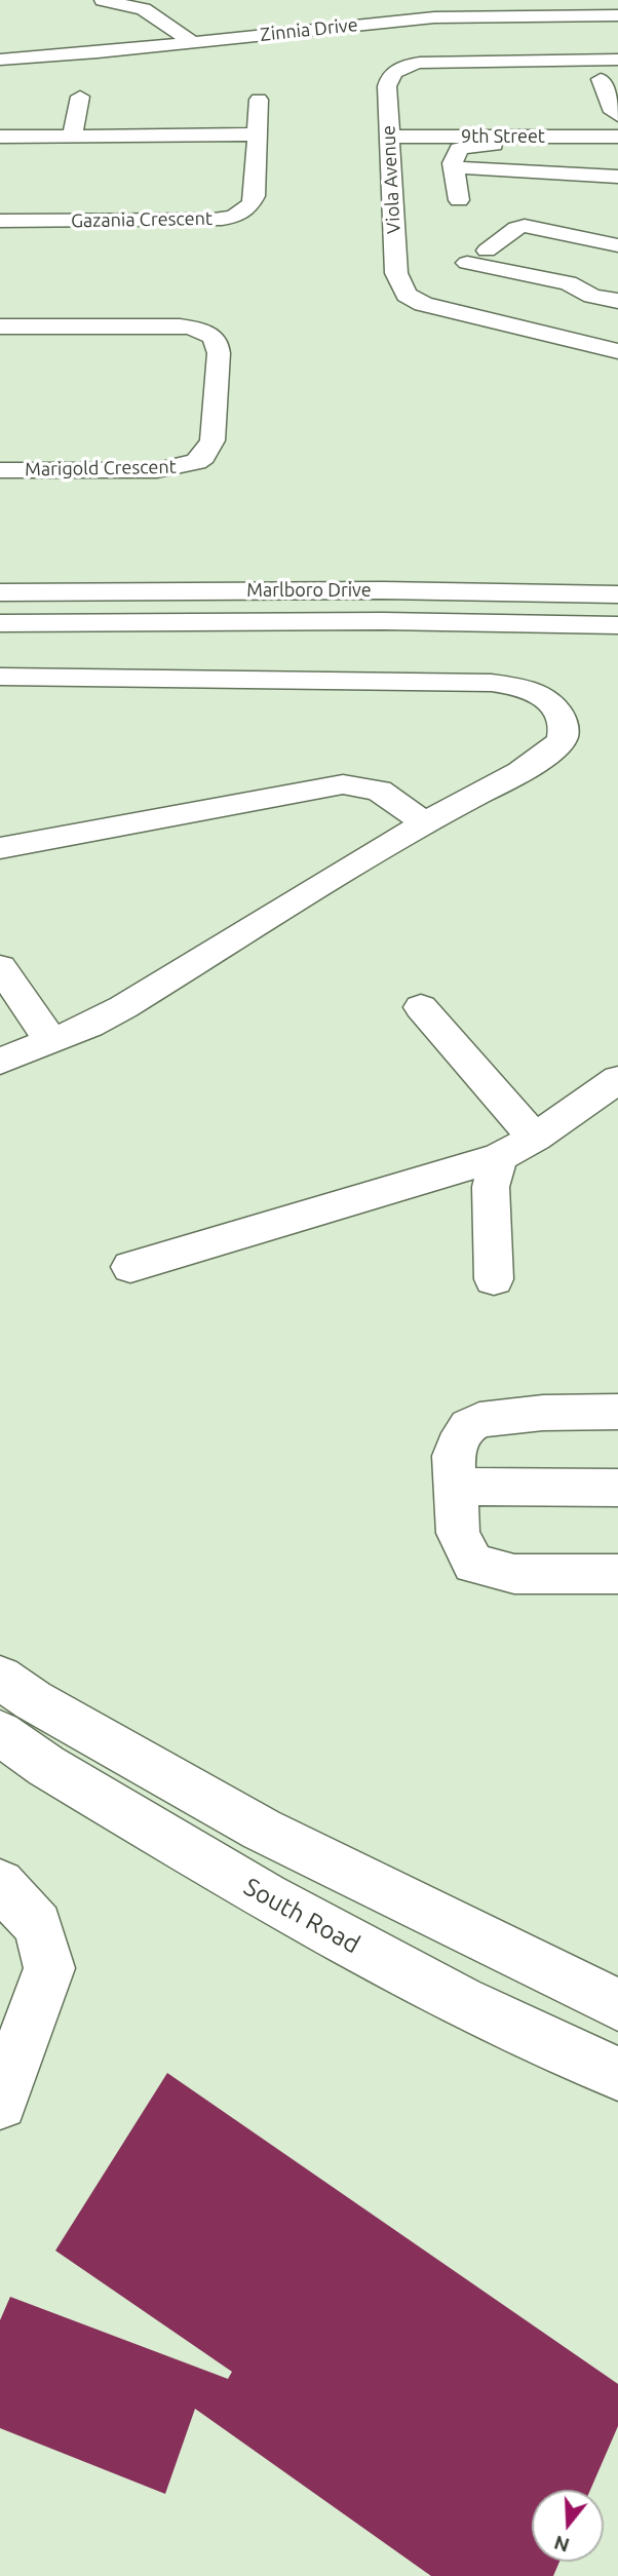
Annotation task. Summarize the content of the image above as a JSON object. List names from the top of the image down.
{
  "streets": {
    "street": [
      "Zinnia Drive",
      "9th Street",
      "Viola Avenue",
      "Gazania Crescent",
      "Marigold Crescent",
      "Marlboro Drive",
      "South Road"
    ]
  },
  "crossings": [
    ["9th Street", "Viola Avenue"]
  ],
  "north": "bottom"
}
